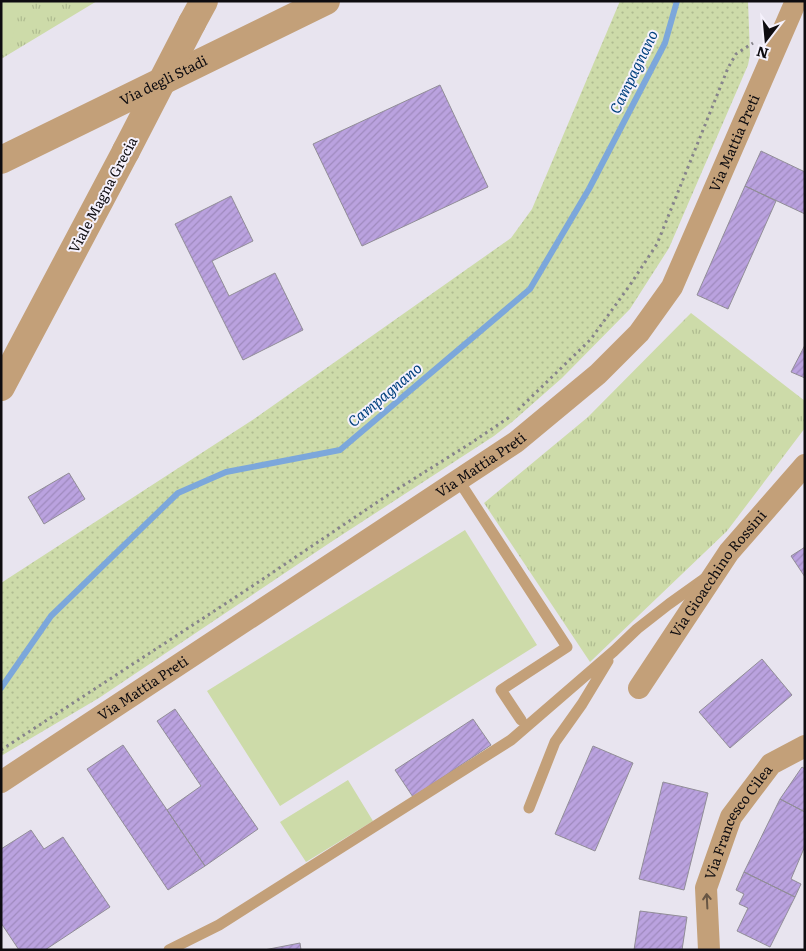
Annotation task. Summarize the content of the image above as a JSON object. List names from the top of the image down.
{
  "streets": {
    "street": [
      "Via degli Stadi",
      "Via Mattia Preti",
      "Viale Magna Grecia",
      "Via Gioacchino Rossini",
      "Via Francesco Cilea"
    ]
  },
  "one_way": ["Via Francesco Cilea"],
  "water": ["Campagnano"],
  "north": "bottom"
}
